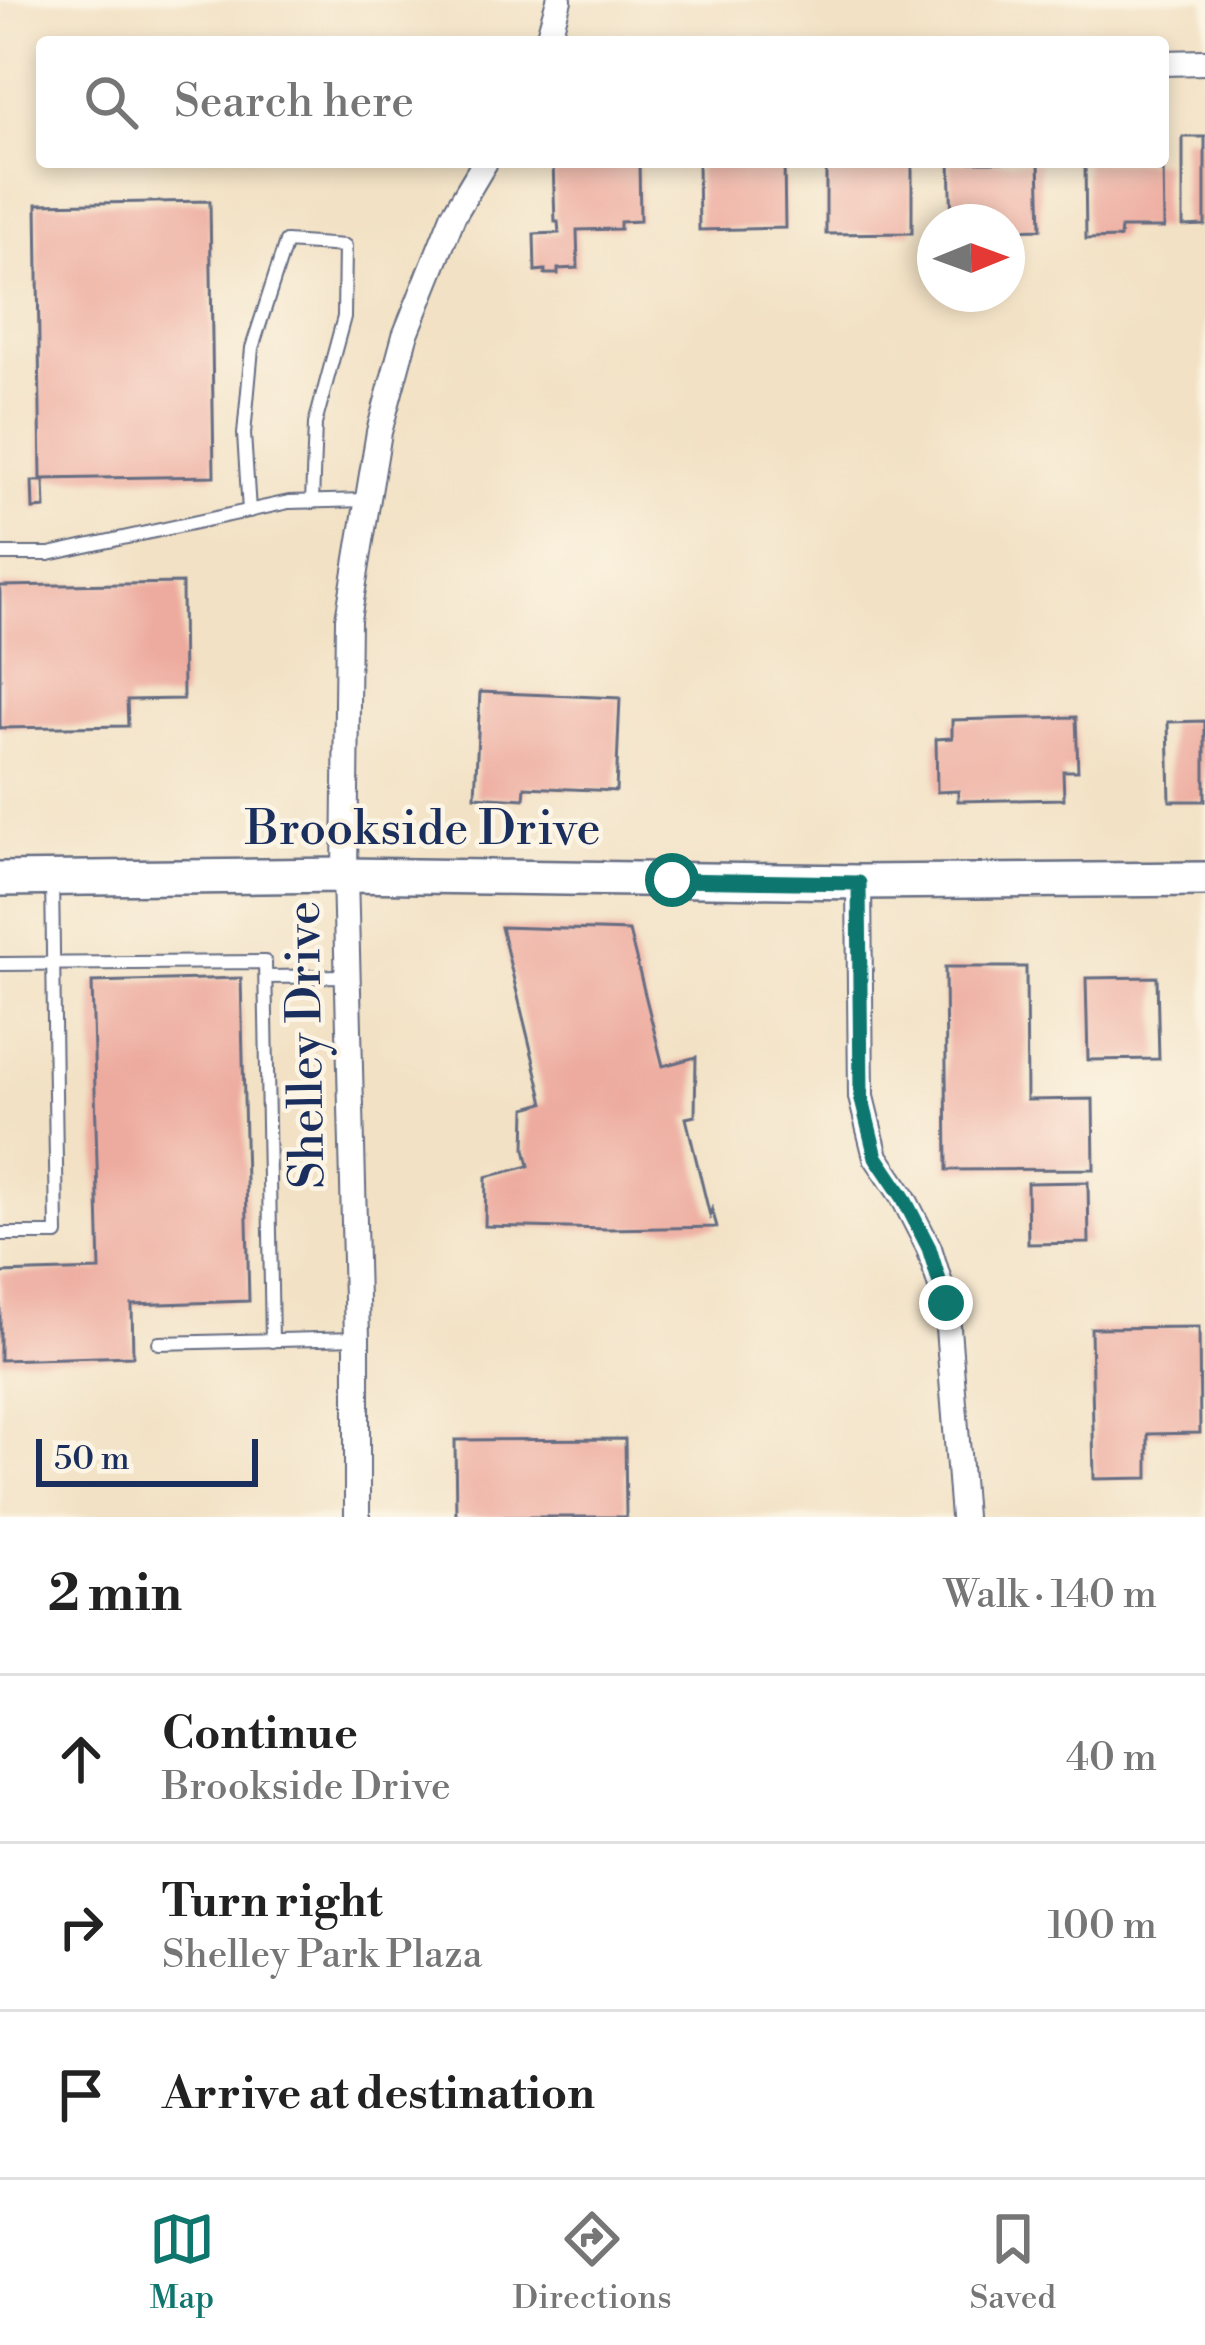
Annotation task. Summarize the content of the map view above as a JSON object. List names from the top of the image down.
{
  "streets": {
    "street": ["Brookside Drive", "Shelley Drive"]
  },
  "crossings": [
    ["Brookside Drive", "Shelley Drive"]
  ],
  "scale_bar": "50 m",
  "north": "right",
  "page": {
    "search": "Search here",
    "scale": "50 m",
    "heading": ["2 min", "Walk · 140 m"],
    "list": [
      ["Continue", "Brookside Drive", "40 m"],
      ["Turn right", "Shelley Park Plaza", "100 m"],
      "Arrive at destination"
    ],
    "nav": ["Map", "Directions", "Saved"]
  }
}
